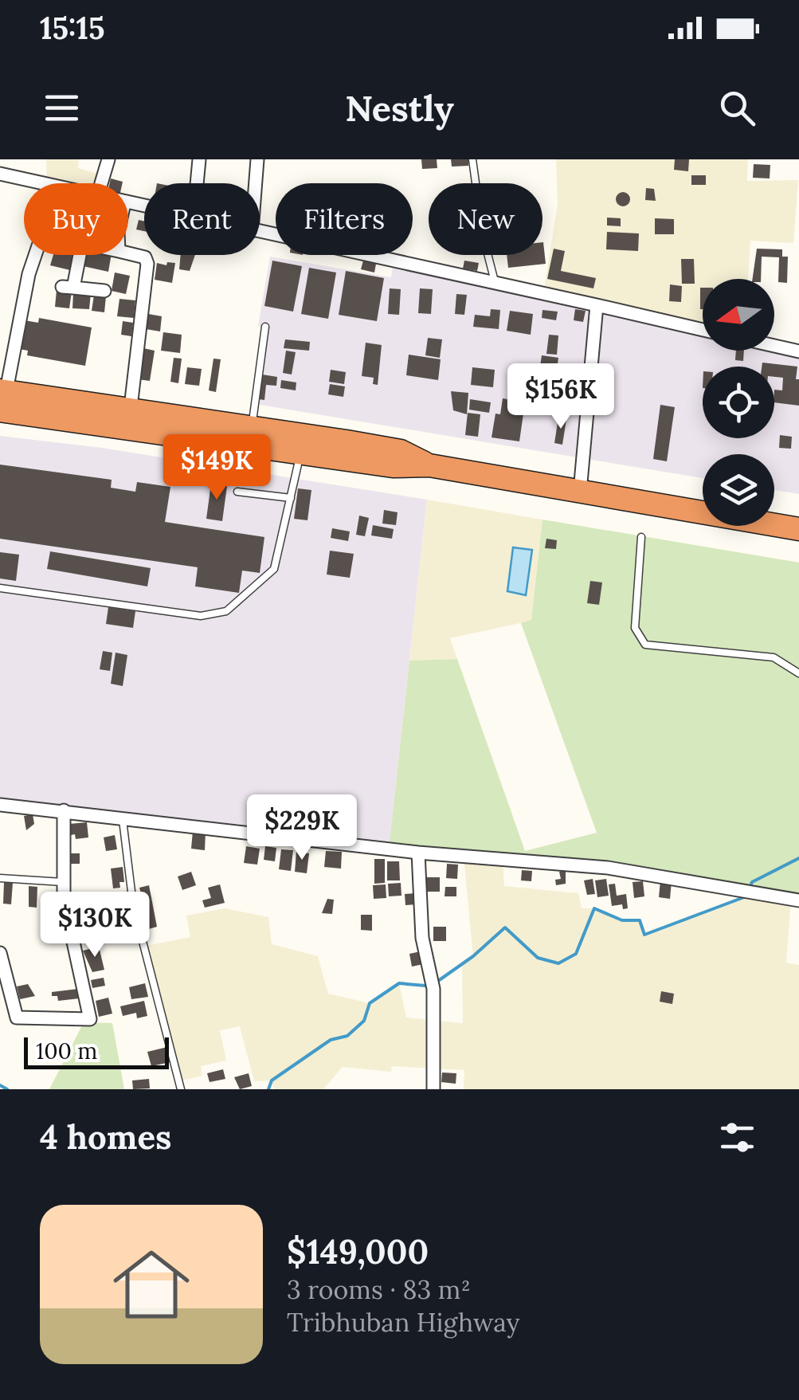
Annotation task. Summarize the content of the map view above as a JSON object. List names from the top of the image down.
{
  "scale_bar": "100 m",
  "north": "left",
  "page": {
    "status": "15:15",
    "header": "Nestly",
    "chip": [
      "Buy",
      "Rent",
      "Filters",
      "New"
    ],
    "price": [
      "$156K",
      "$149K",
      "$229K",
      "$130K"
    ],
    "scale": "100 m",
    "heading": "4 homes",
    "list": [
      {
        "name": "$149,000",
        "note": "3 rooms · 83 m² · Tribhuban Highway"
      }
    ]
  }
}
